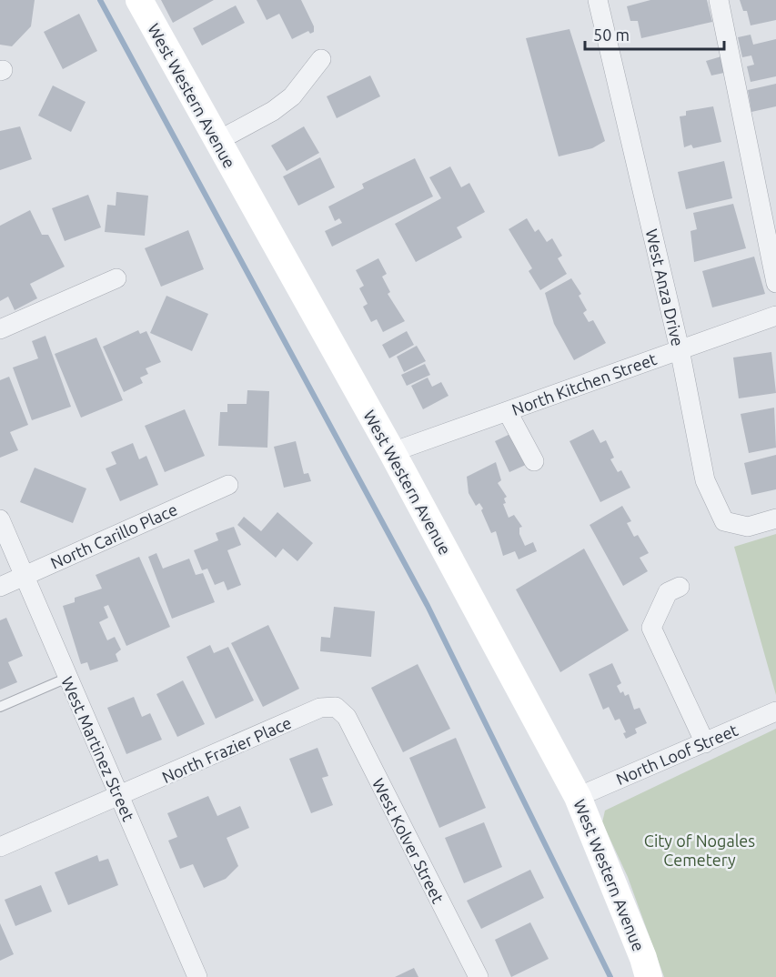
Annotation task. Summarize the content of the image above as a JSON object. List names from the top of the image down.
{
  "streets": {
    "street": [
      "West Western Avenue",
      "West Anza Drive",
      "North Kitchen Street",
      "North Carillo Place",
      "West Martinez Street",
      "North Frazier Place",
      "North Loof Street",
      "West Kolver Street"
    ]
  },
  "crossings": [
    ["West Western Avenue", "North Kitchen Street"],
    ["West Western Avenue", "North Loof Street"],
    ["West Anza Drive", "North Kitchen Street"],
    ["North Carillo Place", "West Martinez Street"],
    ["West Martinez Street", "North Frazier Place"],
    ["North Frazier Place", "West Kolver Street"]
  ],
  "parks": ["City of Nogales Cemetery"],
  "scale_bar": "50 m"
}
